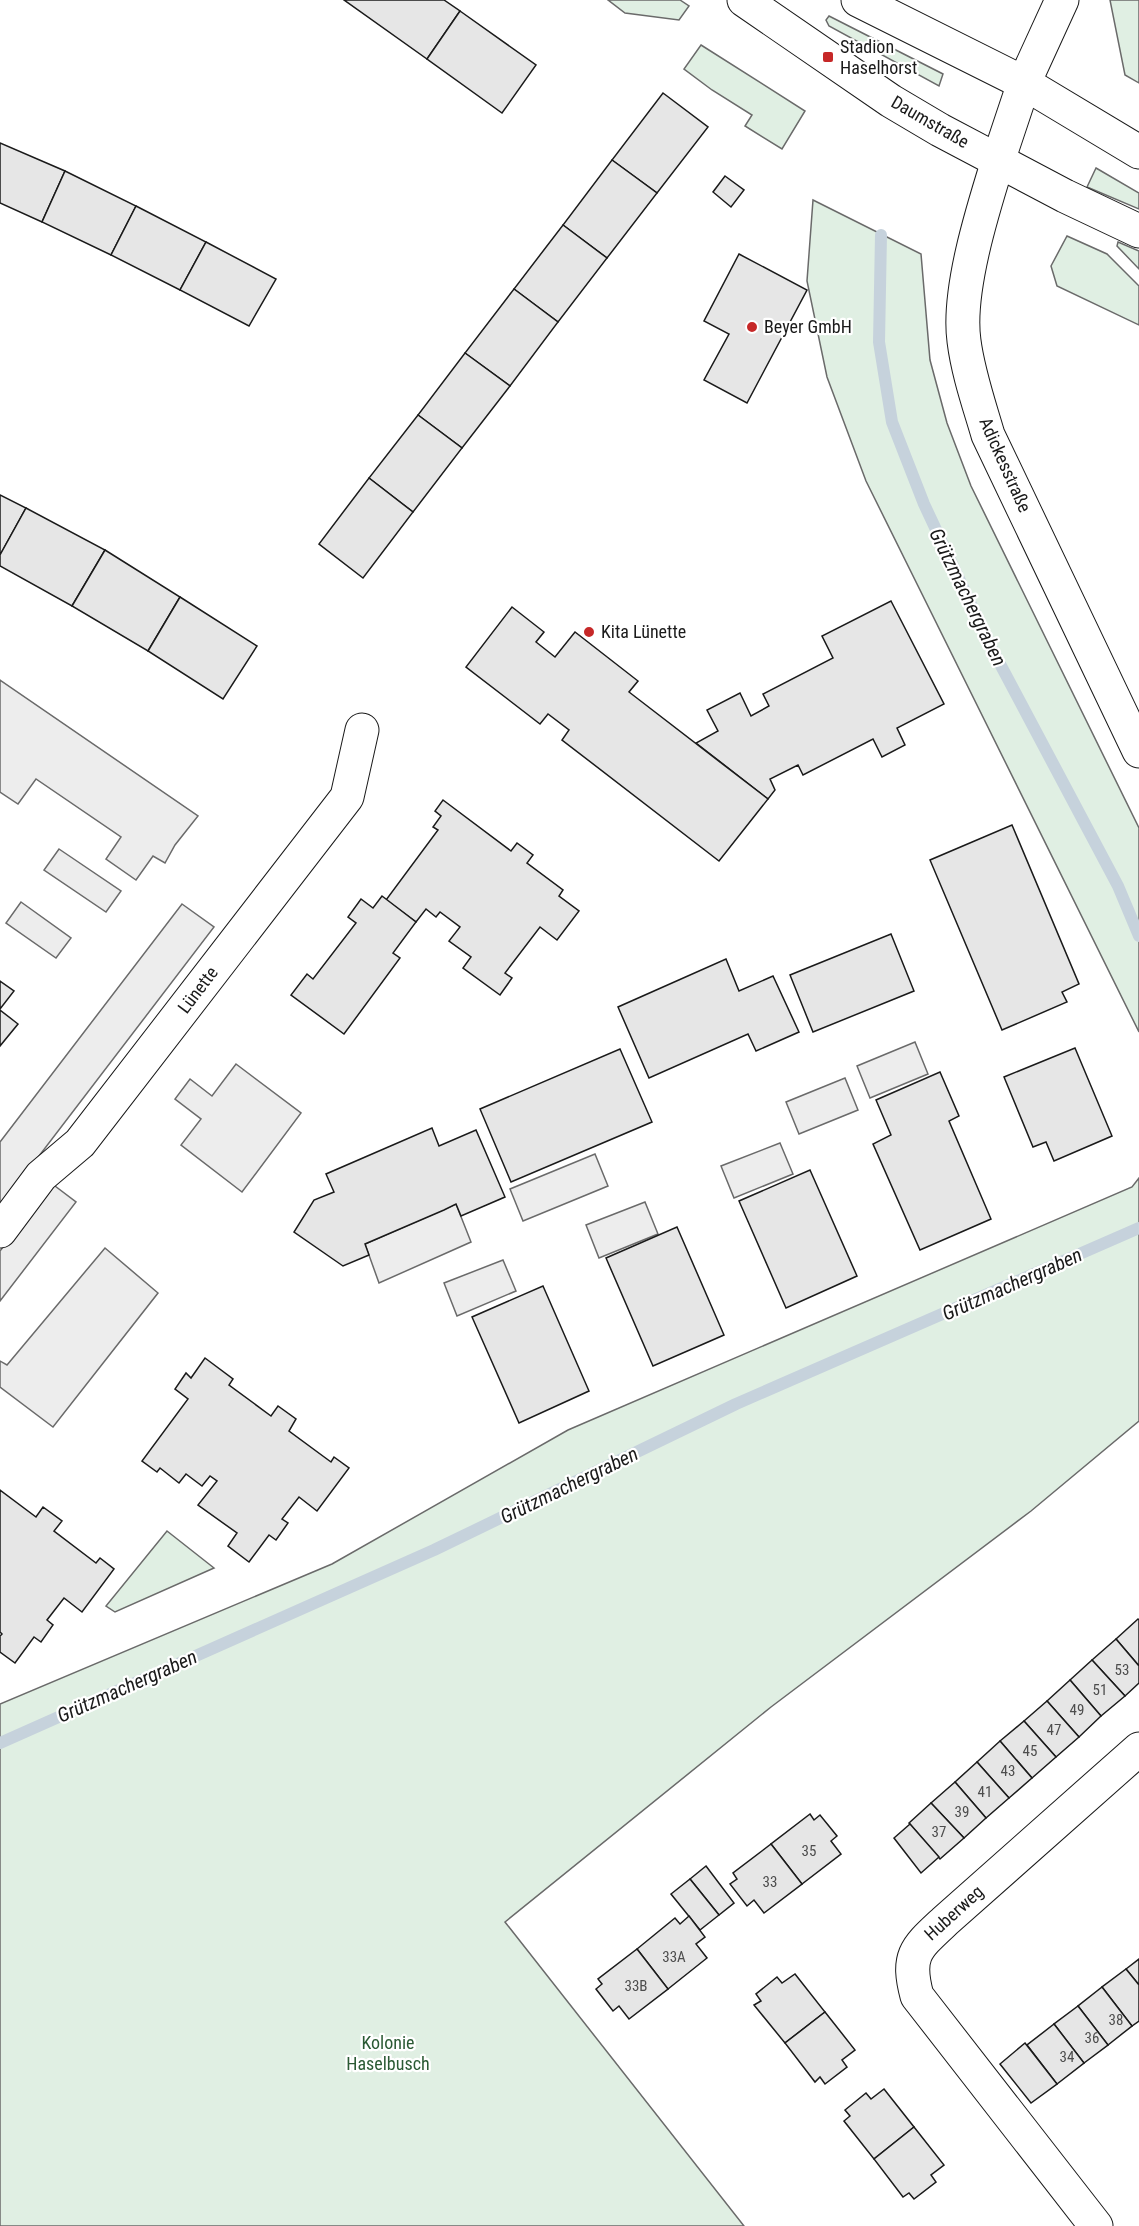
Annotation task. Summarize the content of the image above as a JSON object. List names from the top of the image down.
{
  "streets": {
    "street": [
      "Daumstraße",
      "Adickesstraße",
      "Lünette",
      "Huberweg"
    ]
  },
  "crossings": [
    ["Daumstraße", "Adickesstraße"]
  ],
  "water": ["Grützmachergraben"],
  "parks": ["Kolonie Haselbusch"],
  "places": {
    "transit": ["Stadion Haselhorst"],
    "other": ["Beyer GmbH", "Kita Lünette"]
  },
  "house_numbers": [
    "53",
    "51",
    "49",
    "47",
    "45",
    "43",
    "41",
    "39",
    "37",
    "35",
    "33",
    "33A",
    "33B",
    "38",
    "36",
    "34"
  ]
}
